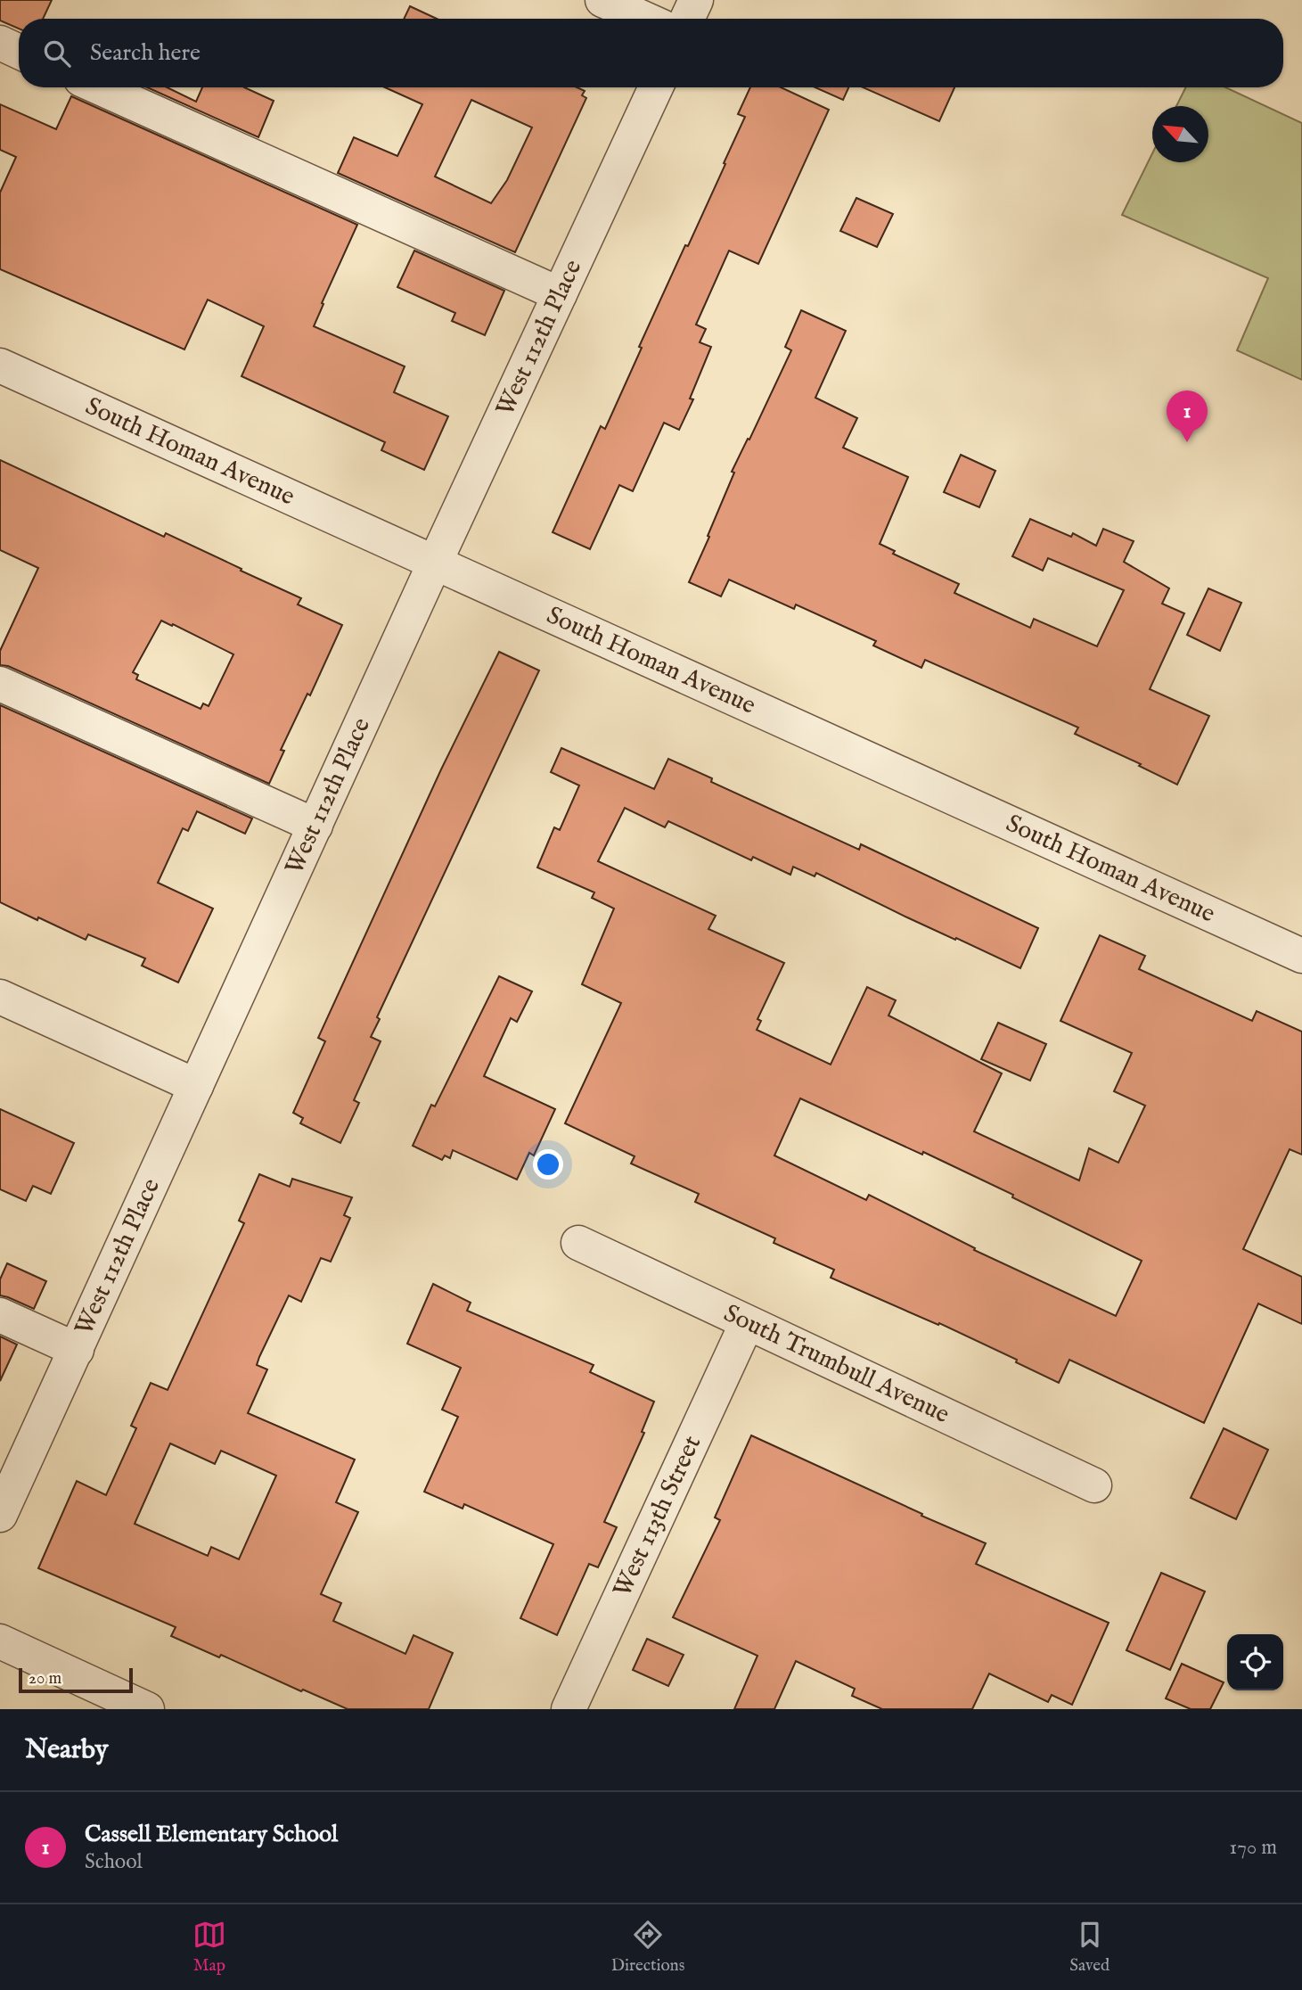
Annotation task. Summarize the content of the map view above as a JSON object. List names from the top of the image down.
{
  "streets": {
    "street": [
      "West 112th Place",
      "South Homan Avenue",
      "South Trumbull Avenue",
      "West 113th Street"
    ]
  },
  "crossings": [
    ["West 112th Place", "South Homan Avenue"],
    ["South Trumbull Avenue", "West 113th Street"]
  ],
  "scale_bar": "20 m",
  "north": "top left",
  "page": {
    "search": "Search here",
    "pins": "1",
    "scale": "20 m",
    "heading": "Nearby",
    "list": [
      {
        "mark": "1",
        "name": "Cassell Elementary School",
        "note": "School",
        "value": "170 m"
      }
    ],
    "nav": ["Map", "Directions", "Saved"]
  }
}
